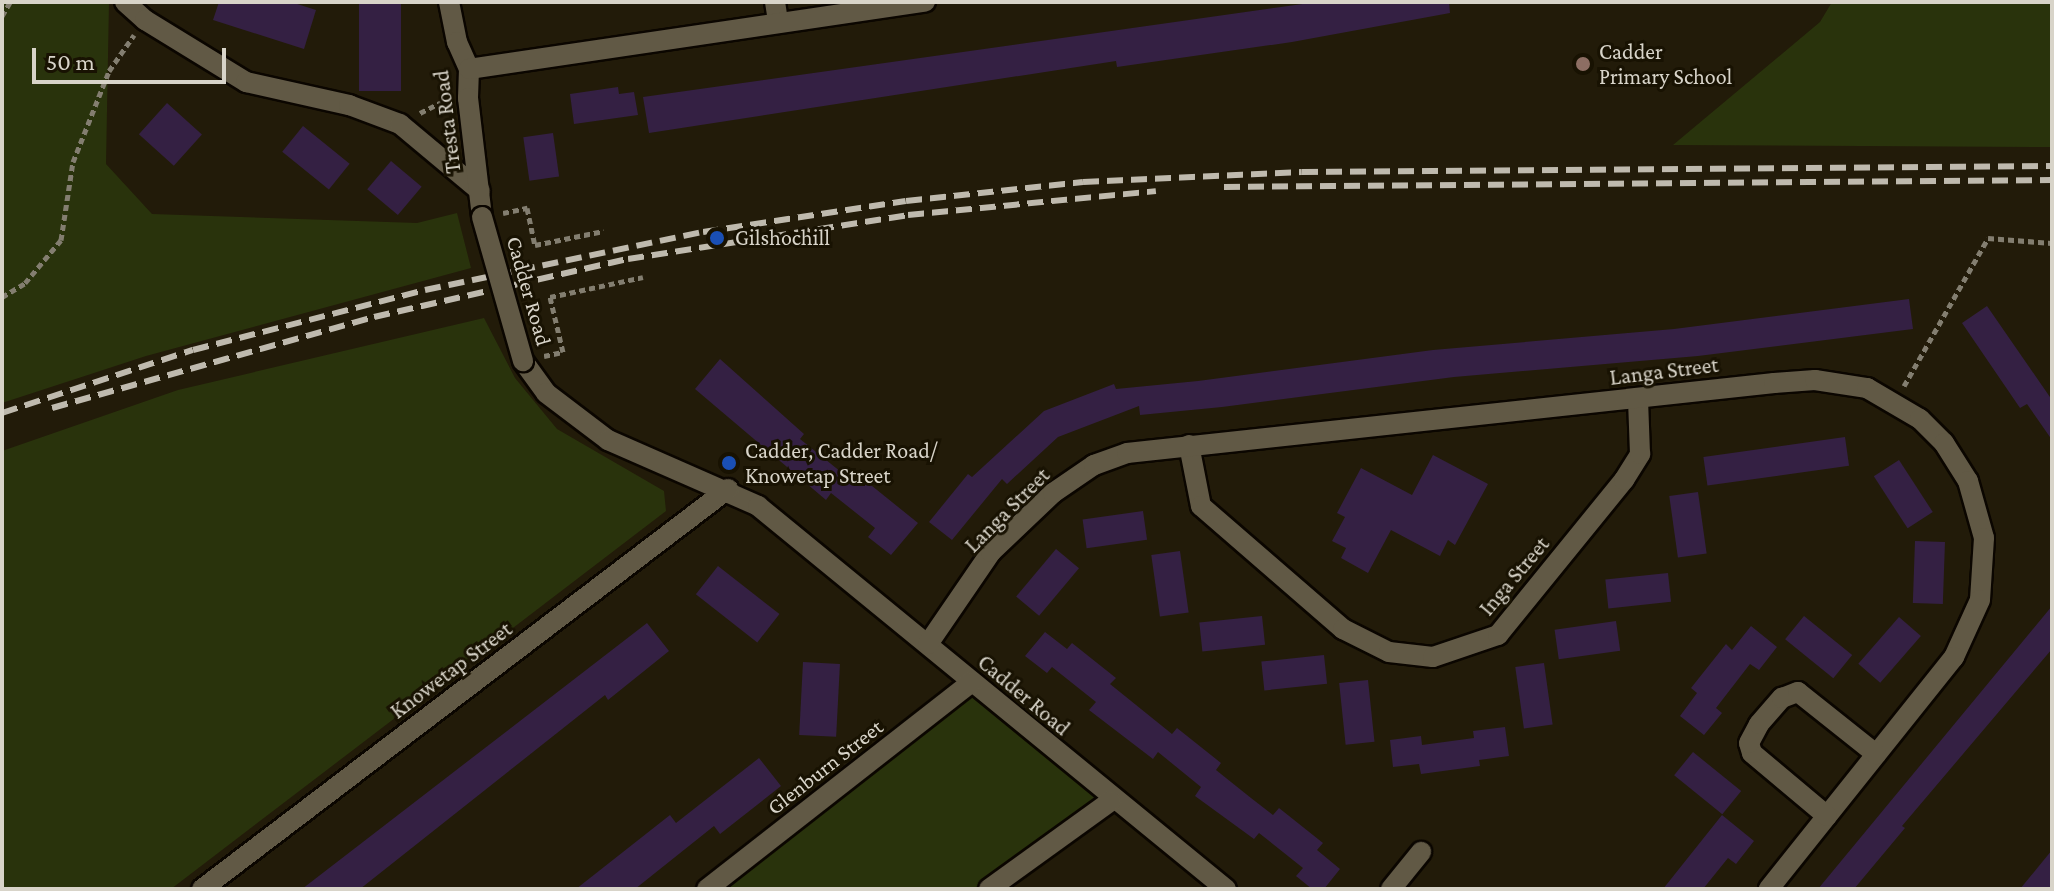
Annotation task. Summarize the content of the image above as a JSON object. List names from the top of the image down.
{
  "streets": {
    "street": [
      "Tresta Road",
      "Cadder Road",
      "Langa Street",
      "Inga Street",
      "Knowetap Street",
      "Glenburn Street"
    ]
  },
  "crossings": [
    ["Tresta Road", "Cadder Road"],
    ["Cadder Road", "Langa Street"],
    ["Cadder Road", "Knowetap Street"],
    ["Cadder Road", "Glenburn Street"],
    ["Langa Street", "Inga Street"]
  ],
  "places": ["Cadder Primary School", "Gilshochill", "Cadder, Cadder Road/ Knowetap Street"],
  "scale_bar": "50 m"
}
